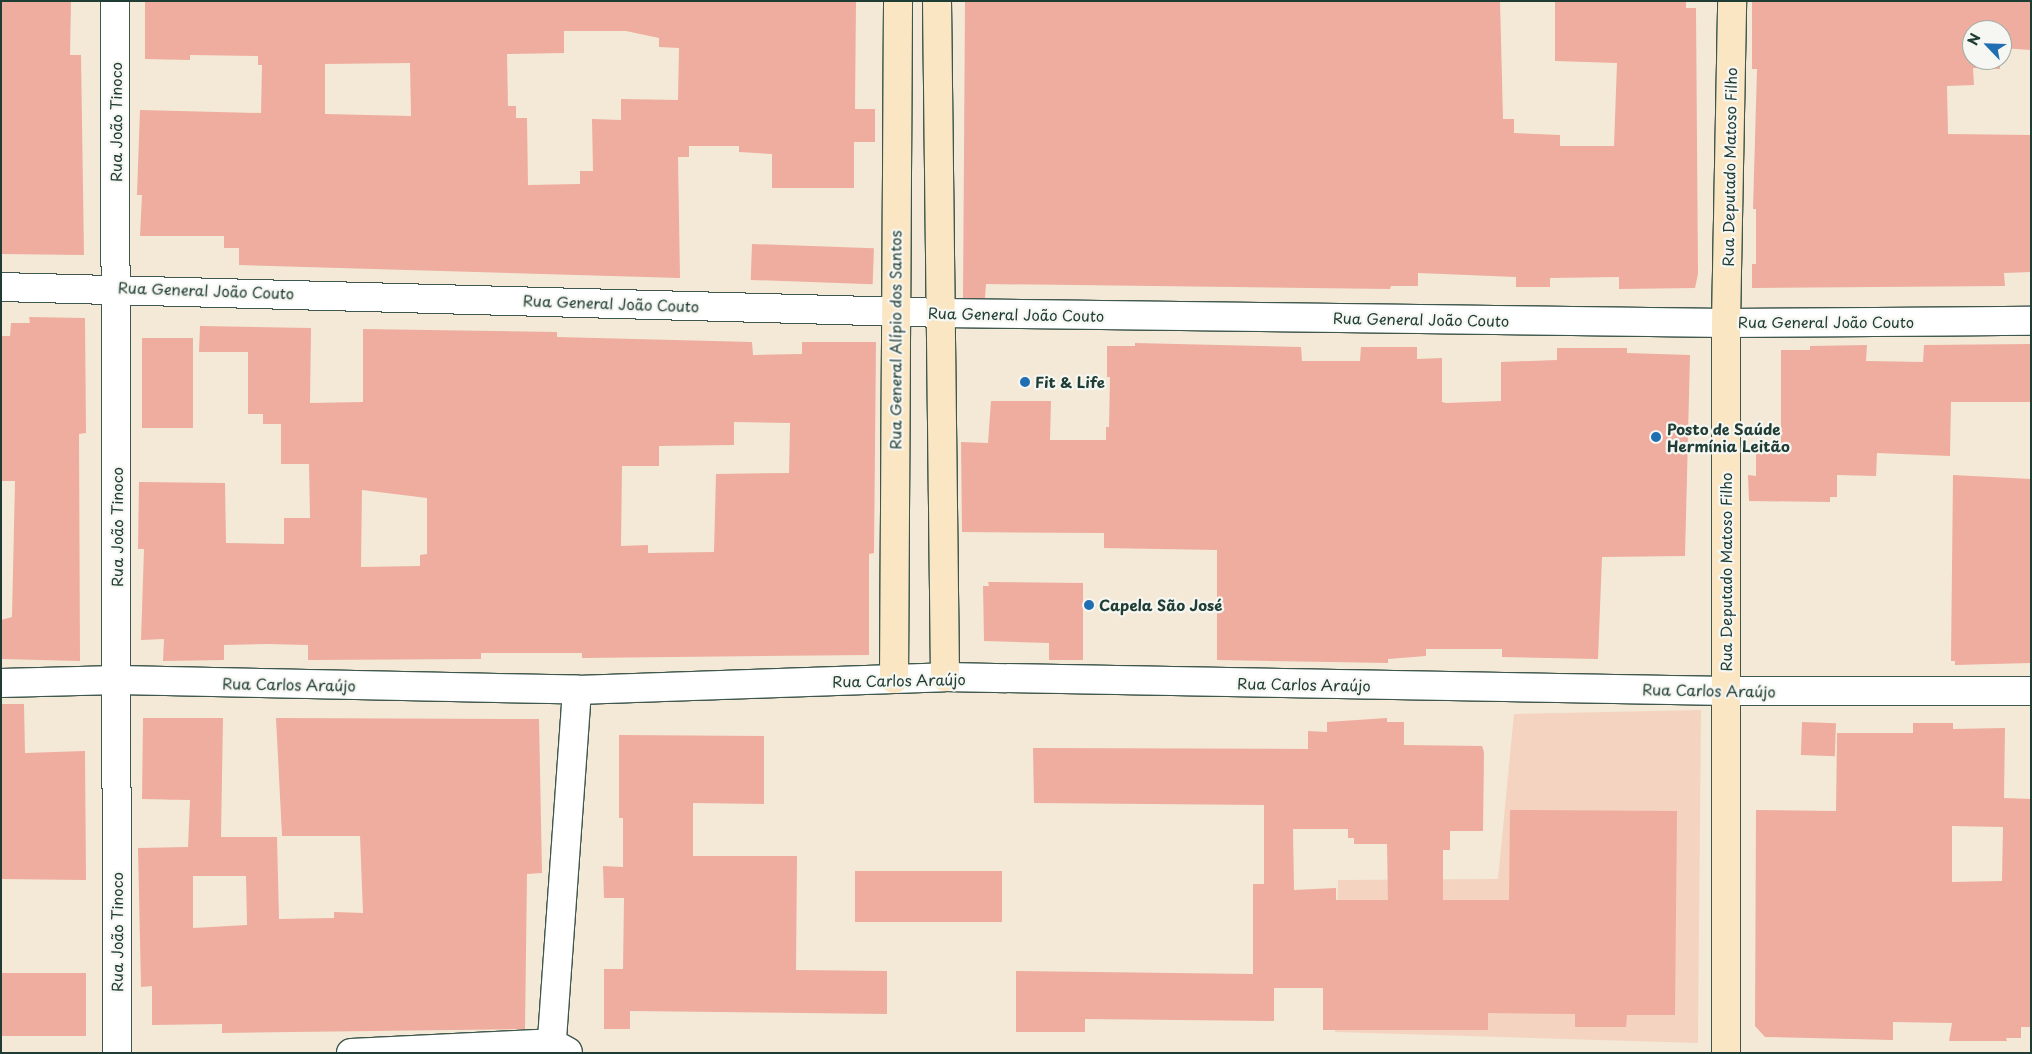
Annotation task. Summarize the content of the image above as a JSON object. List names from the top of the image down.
{
  "streets": {
    "street": [
      "Rua João Tinoco",
      "Rua Deputado Matoso Filho",
      "Rua General João Couto",
      "Rua General Alípio dos Santos",
      "Rua Carlos Araújo"
    ]
  },
  "crossings": [
    ["Rua João Tinoco", "Rua General João Couto"],
    ["Rua João Tinoco", "Rua Carlos Araújo"],
    ["Rua Deputado Matoso Filho", "Rua General João Couto"],
    ["Rua Deputado Matoso Filho", "Rua Carlos Araújo"],
    ["Rua General João Couto", "Rua General Alípio dos Santos"],
    ["Rua General Alípio dos Santos", "Rua Carlos Araújo"]
  ],
  "places": ["Fit & Life", "Posto de Saúde Hermínia Leitão", "Capela São José"],
  "north": "top left"
}
